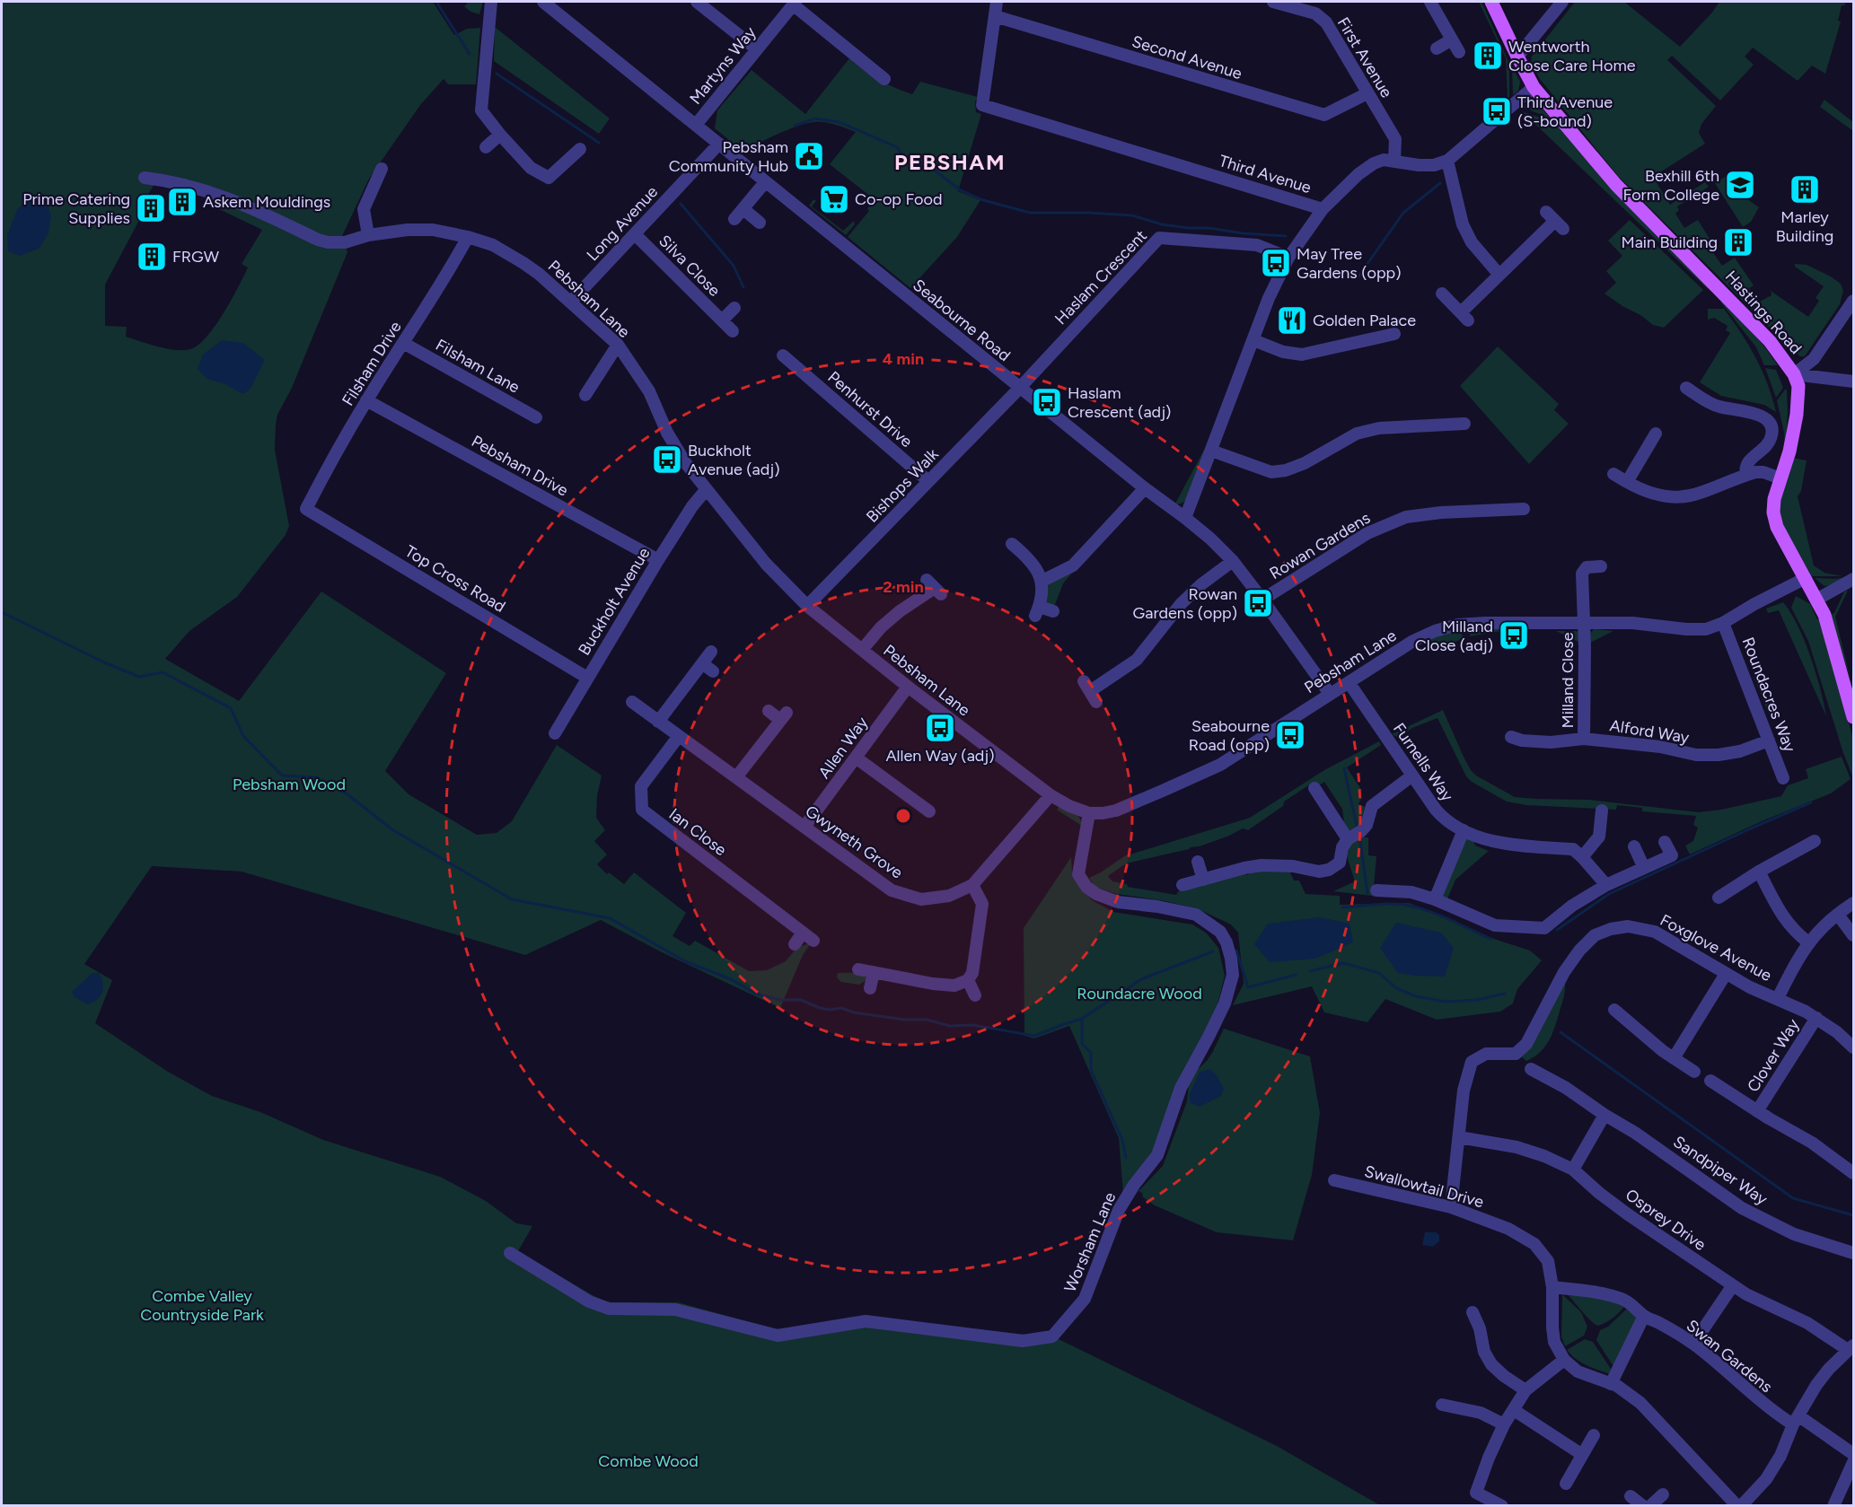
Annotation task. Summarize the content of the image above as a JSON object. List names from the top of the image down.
{
  "streets": {
    "main road": ["Hastings Road"],
    "street": [
      "Second Avenue",
      "First Avenue",
      "Martyns Way",
      "Third Avenue",
      "Long Avenue",
      "Silva Close",
      "Haslam Crescent",
      "Pebsham Lane",
      "Seabourne Road",
      "Filsham Drive",
      "Filsham Lane",
      "Penhurst Drive",
      "Pebsham Drive",
      "Bishops Walk",
      "Rowan Gardens",
      "Top Cross Road",
      "Buckholt Avenue",
      "Milland Close",
      "Roundacres Way",
      "Alford Way",
      "Allen Way",
      "Furnells Way",
      "Ian Close",
      "Gwyneth Grove",
      "Foxglove Avenue",
      "Clover Way",
      "Sandpiper Way",
      "Swallowtail Drive",
      "Osprey Drive",
      "Worsham Lane",
      "Swan Gardens"
    ]
  },
  "crossings": [
    ["Second Avenue", "First Avenue"],
    ["Second Avenue", "Third Avenue"],
    ["First Avenue", "Third Avenue"],
    ["Martyns Way", "Seabourne Road"],
    ["Long Avenue", "Silva Close"],
    ["Long Avenue", "Pebsham Lane"],
    ["Long Avenue", "Seabourne Road"],
    ["Haslam Crescent", "Seabourne Road"],
    ["Haslam Crescent", "Bishops Walk"],
    ["Pebsham Lane", "Seabourne Road"],
    ["Pebsham Lane", "Filsham Drive"],
    ["Pebsham Lane", "Bishops Walk"],
    ["Pebsham Lane", "Buckholt Avenue"],
    ["Pebsham Lane", "Milland Close"],
    ["Pebsham Lane", "Roundacres Way"],
    ["Pebsham Lane", "Allen Way"],
    ["Pebsham Lane", "Furnells Way"],
    ["Pebsham Lane", "Gwyneth Grove"],
    ["Pebsham Lane", "Worsham Lane"],
    ["Seabourne Road", "Bishops Walk"],
    ["Seabourne Road", "Rowan Gardens"],
    ["Filsham Drive", "Filsham Lane"],
    ["Filsham Drive", "Pebsham Drive"],
    ["Filsham Drive", "Top Cross Road"],
    ["Penhurst Drive", "Bishops Walk"],
    ["Pebsham Drive", "Buckholt Avenue"],
    ["Top Cross Road", "Buckholt Avenue"],
    ["Milland Close", "Alford Way"],
    ["Roundacres Way", "Alford Way"],
    ["Allen Way", "Gwyneth Grove"],
    ["Ian Close", "Gwyneth Grove"],
    ["Foxglove Avenue", "Clover Way"],
    ["Foxglove Avenue", "Swallowtail Drive"],
    ["Foxglove Avenue", "Osprey Drive"],
    ["Swallowtail Drive", "Swan Gardens"]
  ],
  "districts": ["PEBSHAM"],
  "parks": [
    "Pebsham Wood",
    "Roundacre Wood",
    "Combe Valley Countryside Park",
    "Combe Wood"
  ],
  "places": {
    "building": [
      "Wentworth Close Care Home",
      "Marley Building",
      "Askem Mouldings",
      "Prime Catering Supplies",
      "Main Building",
      "FRGW"
    ],
    "bus stop": [
      "Third Avenue (S-bound)",
      "May Tree Gardens (opp)",
      "Haslam Crescent (adj)",
      "Buckholt Avenue (adj)",
      "Rowan Gardens (opp)",
      "Milland Close (adj)",
      "Allen Way (adj)",
      "Seabourne Road (opp)"
    ],
    "public building": ["Pebsham Community Hub"],
    "school or university": ["Bexhill 6th Form College"],
    "supermarket": ["Co-op Food"],
    "restaurant": ["Golden Palace"]
  },
  "rings": ["4 min", "2 min"]
}
